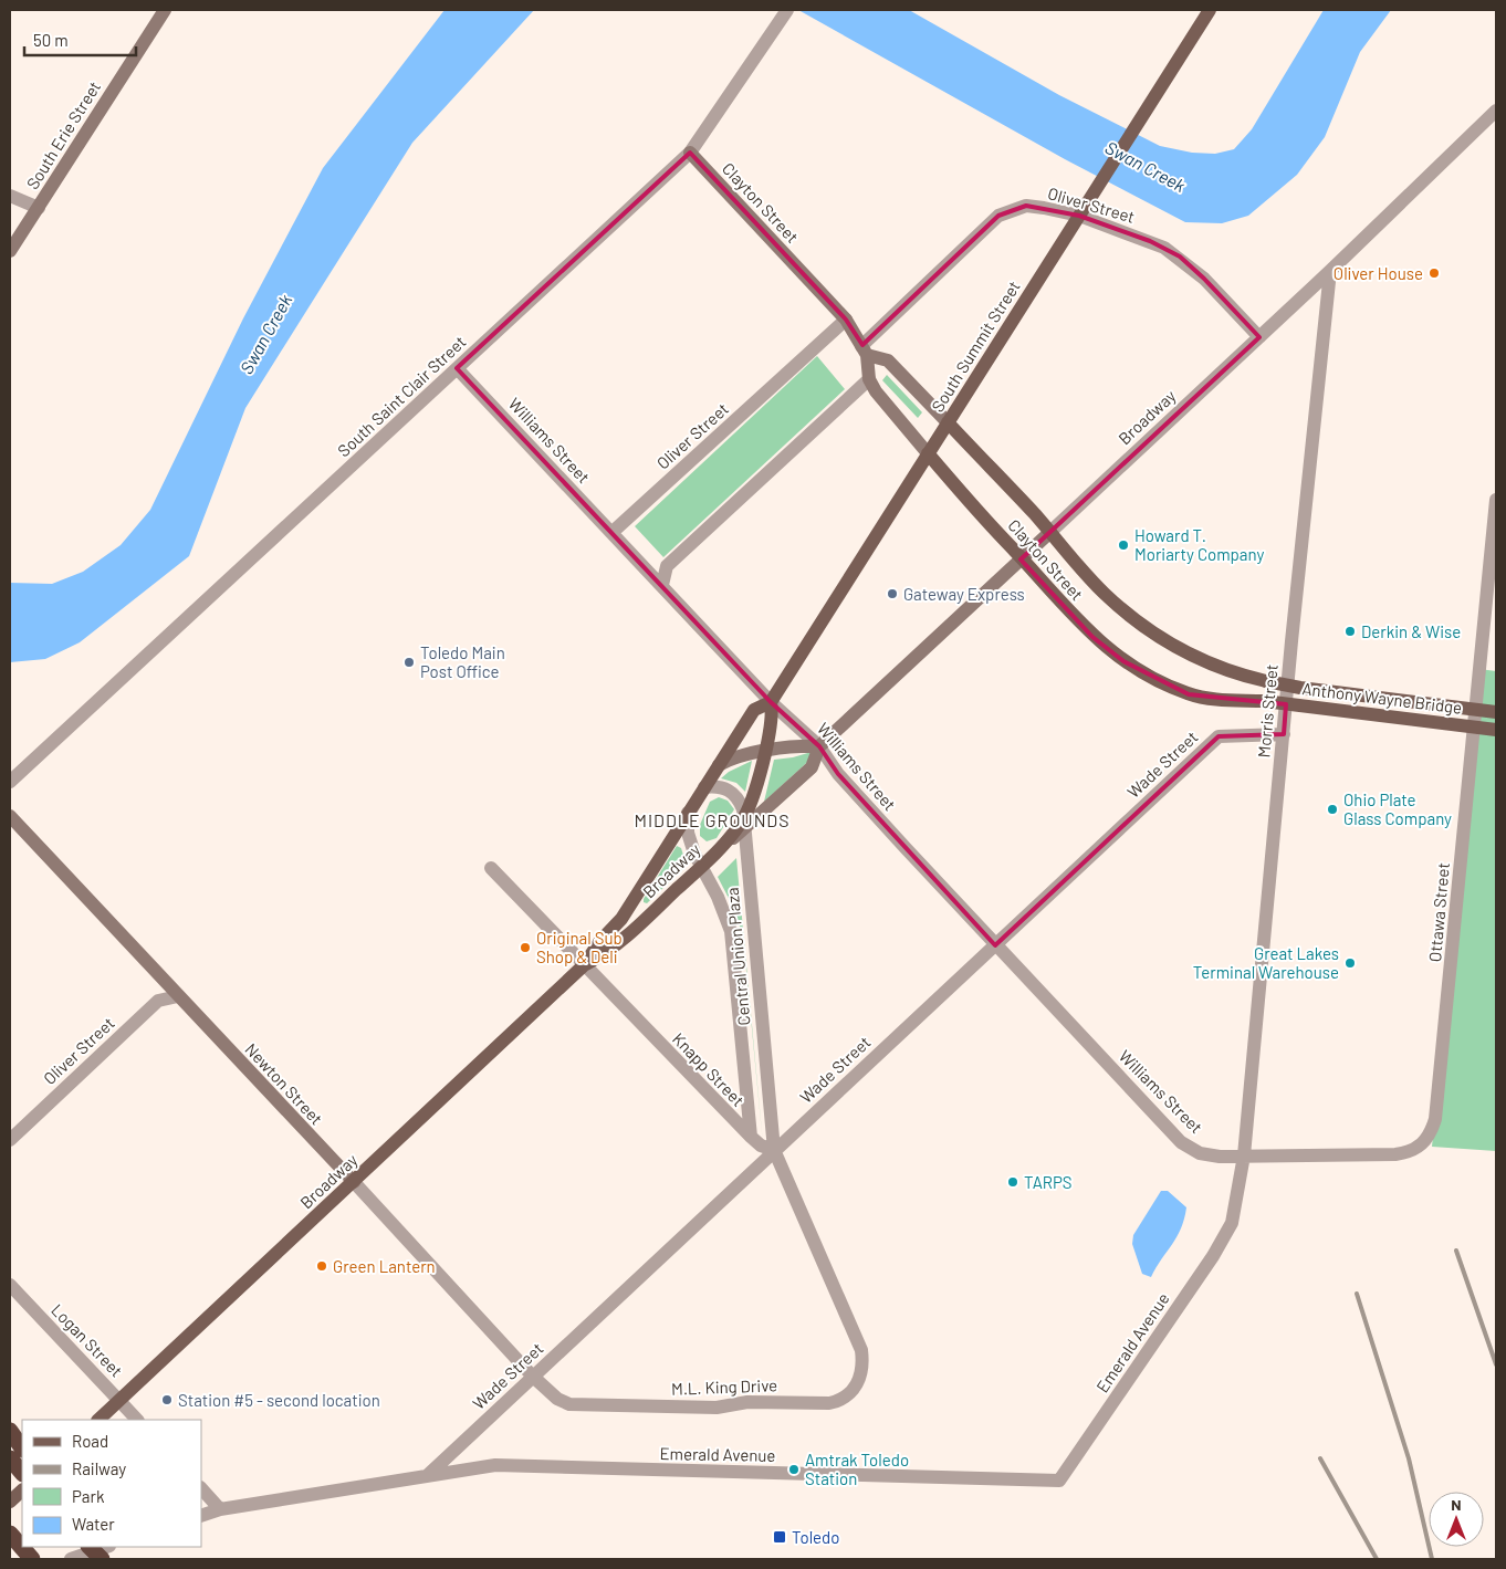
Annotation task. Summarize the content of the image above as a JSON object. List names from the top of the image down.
{
  "streets": {
    "main road": [
      "Clayton Street",
      "South Summit Street",
      "Broadway",
      "Anthony Wayne Bridge"
    ],
    "street": [
      "South Erie Street",
      "Oliver Street",
      "South Saint Clair Street",
      "Williams Street",
      "Morris Street",
      "Wade Street",
      "Ottawa Street",
      "Central Union Plaza",
      "Knapp Street",
      "Newton Street",
      "Logan Street",
      "Emerald Avenue",
      "M.L. King Drive"
    ]
  },
  "crossings": [
    ["Clayton Street", "Oliver Street"],
    ["Clayton Street", "South Summit Street"],
    ["Clayton Street", "South Saint Clair Street"],
    ["Clayton Street", "Broadway"],
    ["Clayton Street", "Anthony Wayne Bridge"],
    ["Oliver Street", "South Summit Street"],
    ["Oliver Street", "Broadway"],
    ["Oliver Street", "Williams Street"],
    ["Oliver Street", "Newton Street"],
    ["South Summit Street", "Broadway"],
    ["South Summit Street", "Williams Street"],
    ["South Saint Clair Street", "Williams Street"],
    ["Broadway", "Williams Street"],
    ["Broadway", "Morris Street"],
    ["Broadway", "Central Union Plaza"],
    ["Broadway", "Knapp Street"],
    ["Broadway", "Newton Street"],
    ["Broadway", "Logan Street"],
    ["Williams Street", "Morris Street"],
    ["Williams Street", "Wade Street"],
    ["Williams Street", "Ottawa Street"],
    ["Williams Street", "Emerald Avenue"],
    ["Morris Street", "Wade Street"],
    ["Morris Street", "Ottawa Street"],
    ["Morris Street", "Emerald Avenue"],
    ["Wade Street", "Central Union Plaza"],
    ["Wade Street", "Knapp Street"],
    ["Wade Street", "Newton Street"],
    ["Wade Street", "Emerald Avenue"],
    ["Wade Street", "M.L. King Drive"],
    ["Ottawa Street", "Emerald Avenue"],
    ["Central Union Plaza", "Knapp Street"],
    ["Central Union Plaza", "M.L. King Drive"],
    ["Knapp Street", "M.L. King Drive"],
    ["Newton Street", "M.L. King Drive"]
  ],
  "districts": ["MIDDLE GROUNDS"],
  "water": ["Swan Creek"],
  "places": {
    "other": [
      "Oliver House",
      "Howard T. Moriarty Company",
      "Gateway Express",
      "Derkin & Wise",
      "Toledo Main Post Office",
      "Ohio Plate Glass Company",
      "Original Sub Shop & Deli",
      "Great Lakes Terminal Warehouse",
      "TARPS",
      "Green Lantern",
      "Station #5 - second location",
      "Amtrak Toledo Station"
    ],
    "transit": ["Toledo"]
  },
  "legend": [
    "Road",
    "Railway",
    "Park",
    "Water"
  ],
  "scale_bar": "50 m",
  "north": "top"
}
